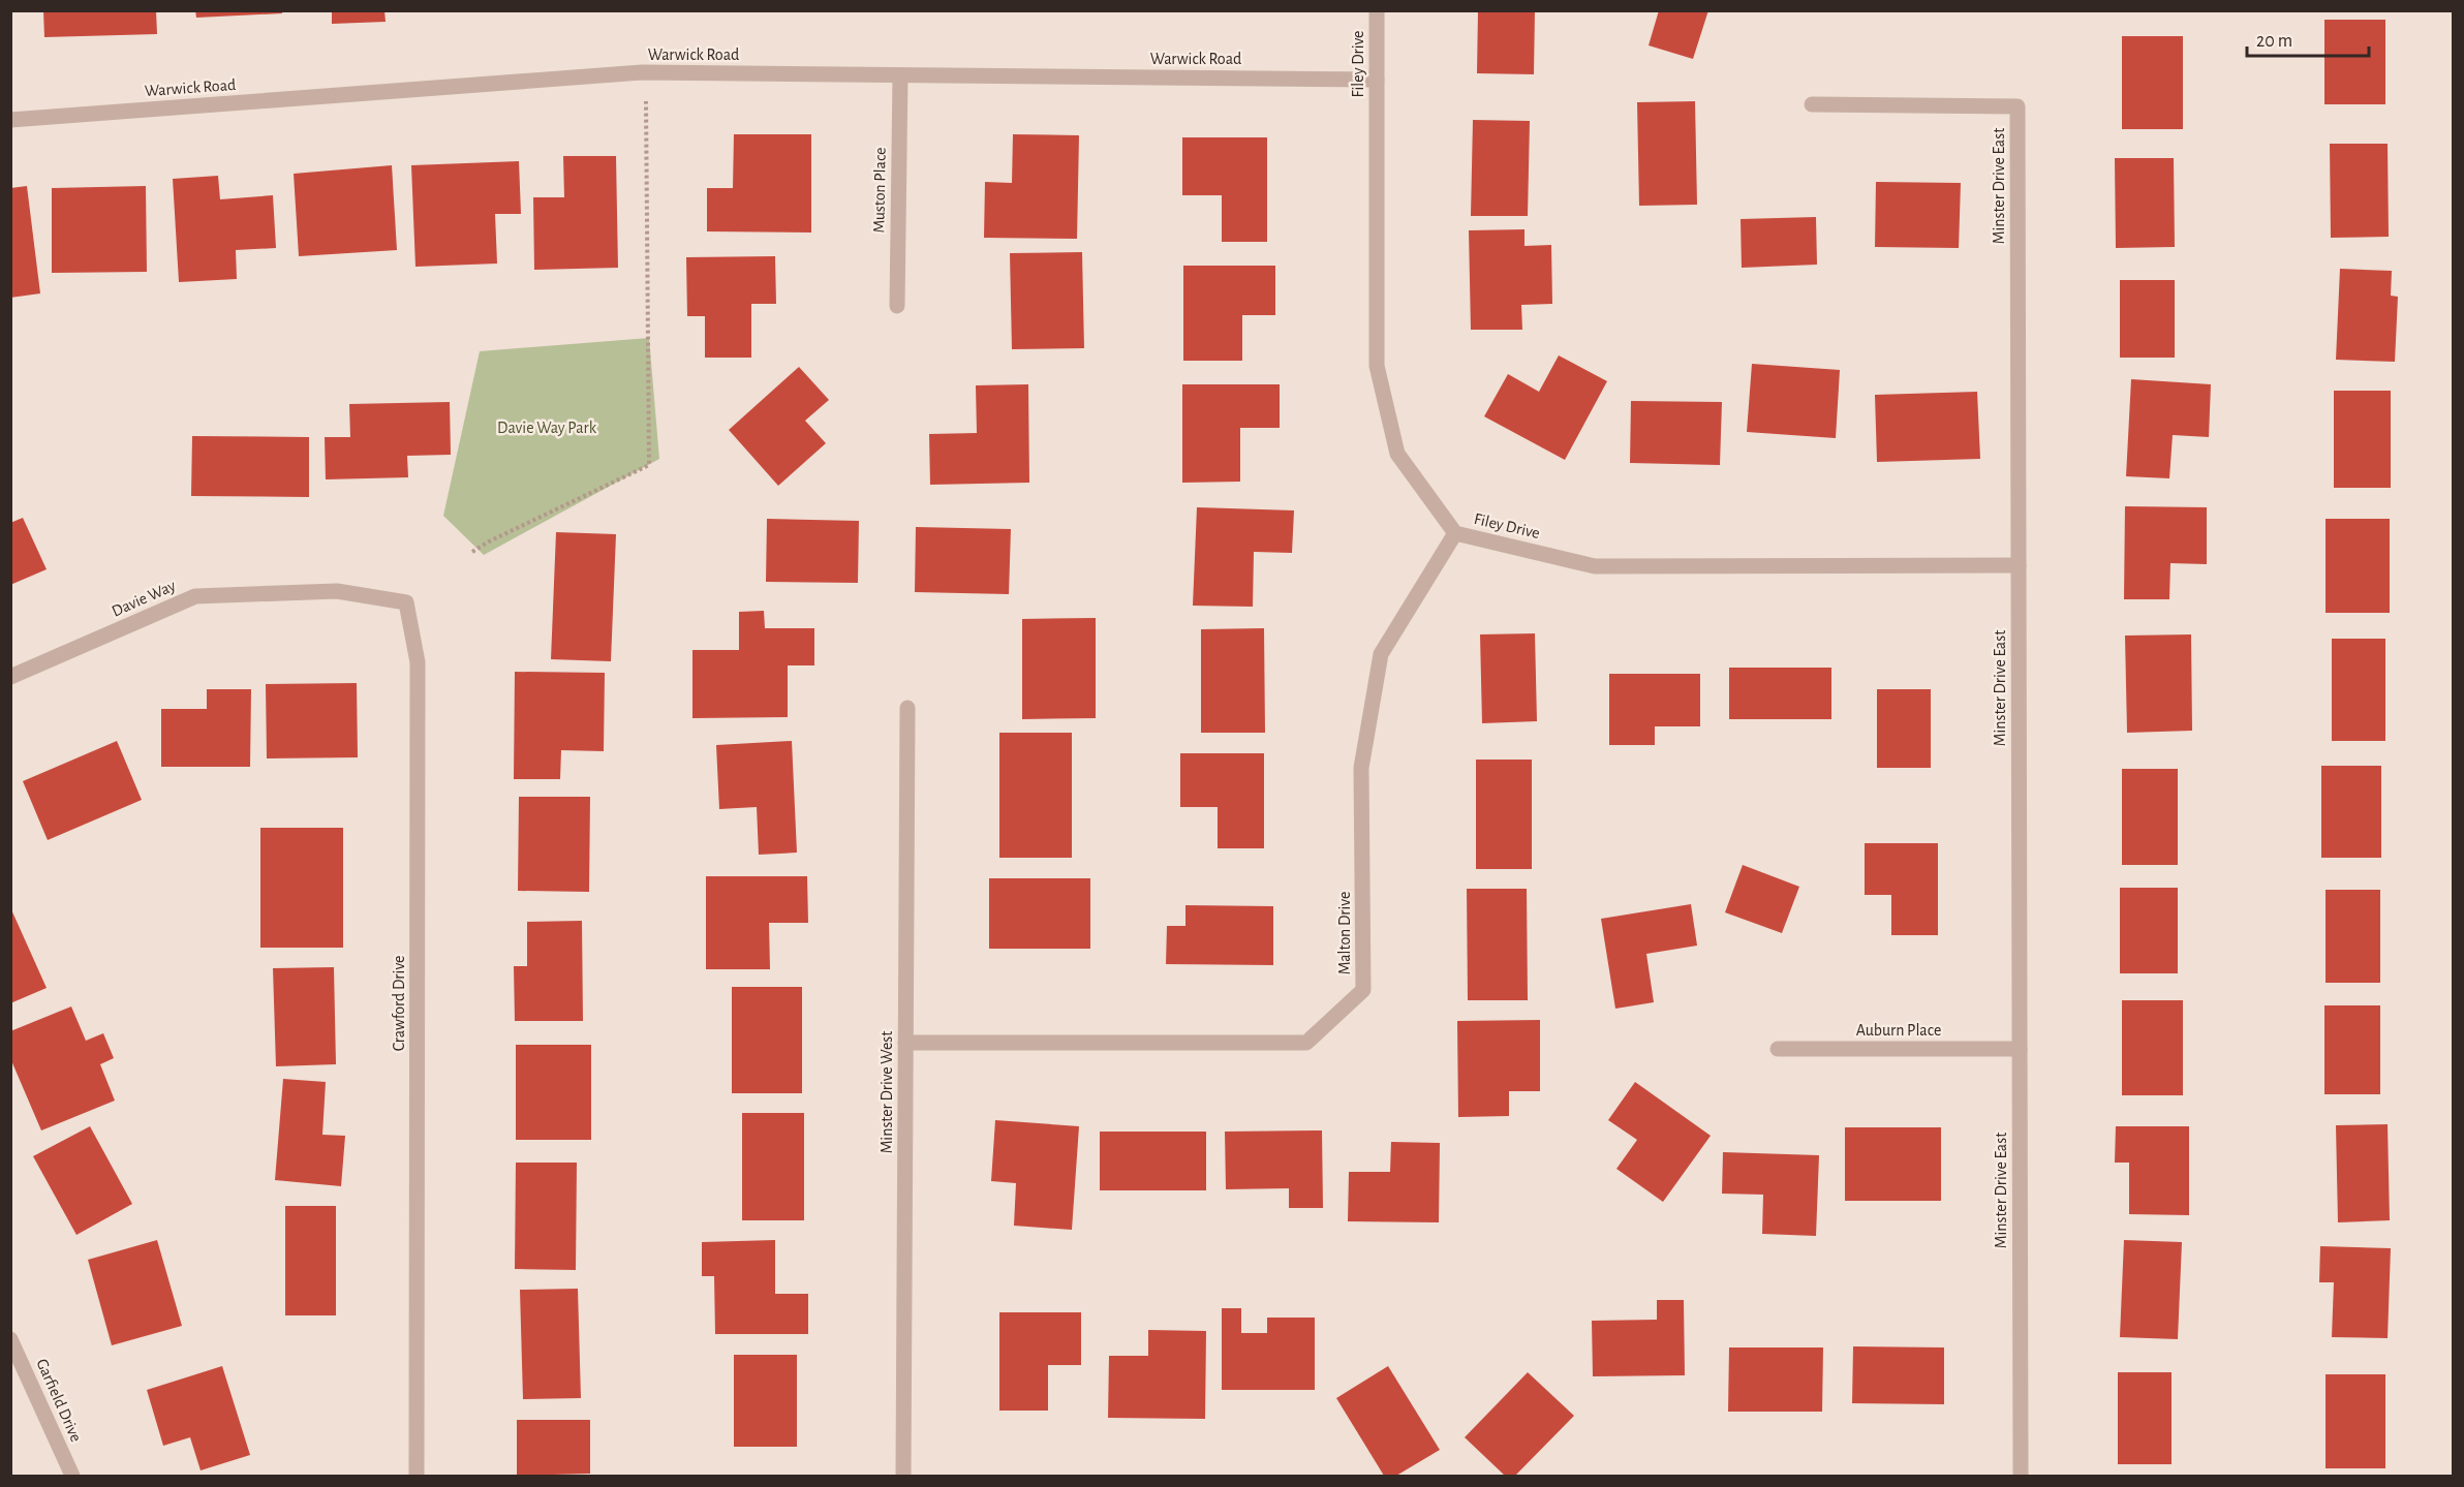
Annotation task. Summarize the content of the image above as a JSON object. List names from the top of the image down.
{
  "streets": {
    "street": [
      "Warwick Road",
      "Filey Drive",
      "Minster Drive East",
      "Muston Place",
      "Davie Way",
      "Malton Drive",
      "Crawford Drive",
      "Auburn Place",
      "Minster Drive West",
      "Garfield Drive"
    ]
  },
  "crossings": [
    ["Warwick Road", "Filey Drive"],
    ["Warwick Road", "Muston Place"],
    ["Filey Drive", "Minster Drive East"],
    ["Filey Drive", "Malton Drive"],
    ["Minster Drive East", "Auburn Place"],
    ["Davie Way", "Crawford Drive"],
    ["Malton Drive", "Minster Drive West"]
  ],
  "parks": ["Davie Way Park"],
  "scale_bar": "20 m"
}
